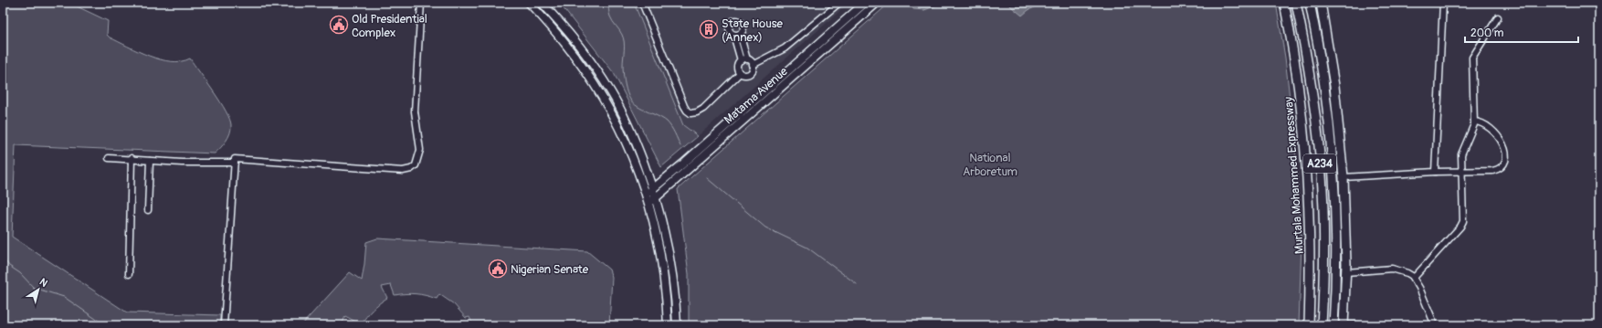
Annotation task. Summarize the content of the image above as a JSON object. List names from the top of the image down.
{
  "streets": {
    "highway": ["A234", "Murtala Mohammed Expressway"],
    "main road": ["Matama Avenue"]
  },
  "parks": ["National Arboretum"],
  "places": {
    "public building": ["Old Presidential Complex", "Nigerian Senate"],
    "building": ["State House (Annex)"]
  },
  "scale_bar": "200 m",
  "north": "top right"
}
